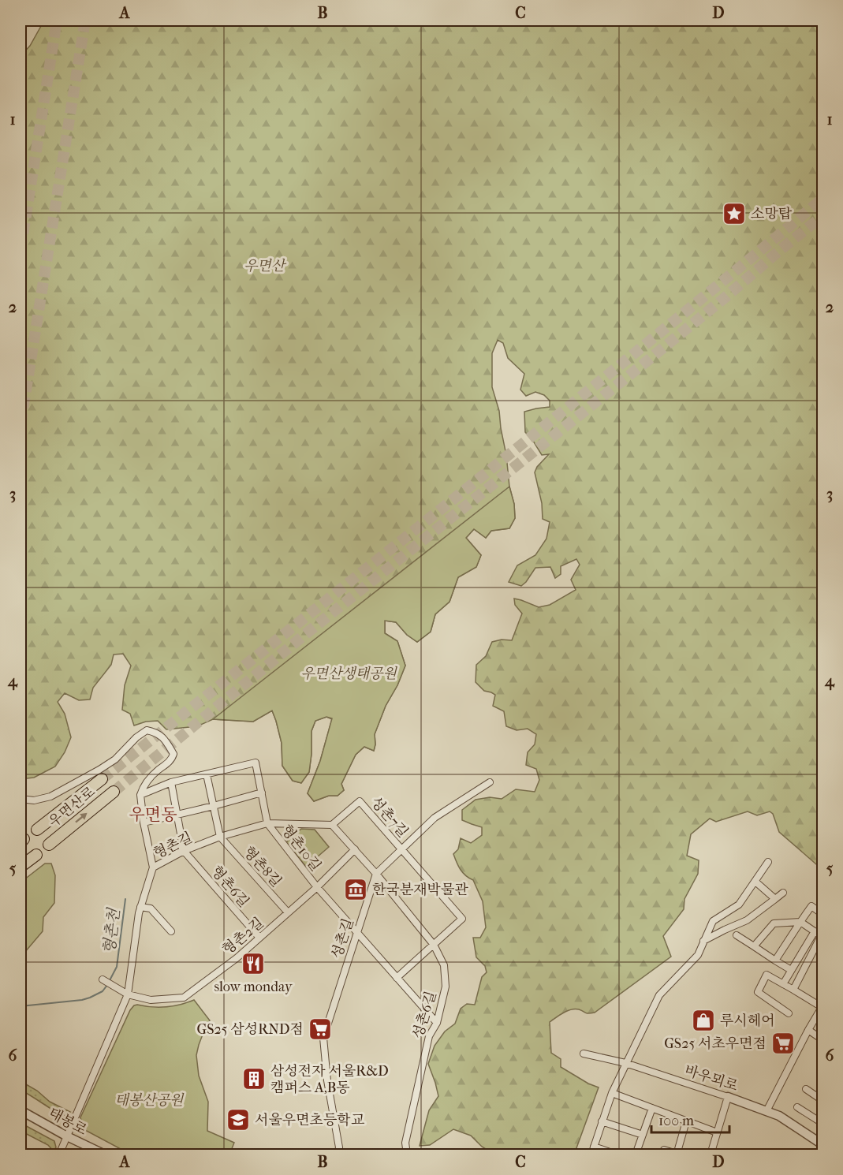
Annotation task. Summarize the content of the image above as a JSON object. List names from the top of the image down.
{
  "streets": {
    "highway": ["우면산로"],
    "street": [
      "성촌7길",
      "형촌길",
      "형촌10길",
      "형촌8길",
      "형촌6길",
      "형촌2길",
      "성촌길",
      "성촌6길",
      "바우뫼로",
      "태봉로"
    ]
  },
  "crossings": [
    ["성촌7길", "형촌길"],
    ["성촌7길", "성촌길"],
    ["성촌7길", "성촌6길"],
    ["형촌길", "형촌10길"],
    ["형촌길", "형촌8길"],
    ["형촌길", "형촌6길"],
    ["형촌길", "형촌2길"],
    ["형촌길", "태봉로"],
    ["형촌10길", "형촌2길"],
    ["형촌10길", "성촌길"],
    ["형촌10길", "성촌6길"],
    ["형촌8길", "형촌2길"],
    ["형촌6길", "형촌2길"],
    ["성촌길", "성촌6길"]
  ],
  "districts": ["우면동"],
  "water": ["형촌천"],
  "parks": ["우면산", "우면산생태공원", "태봉산공원"],
  "places": {
    "place": ["소망탑"],
    "museum": ["한국분재박물관"],
    "restaurant": ["slow monday"],
    "shop": ["루시헤어"],
    "supermarket": ["GS25 삼성RND점", "GS25 서초우면점"],
    "building": ["삼성전자 서울R&D 캠퍼스 A,B동"],
    "school or university": ["서울우면초등학교"]
  },
  "scale_bar": "100 m",
  "grid": {
    "columns": [
      "A",
      "B",
      "C",
      "D"
    ],
    "rows": [
      "1",
      "2",
      "3",
      "4",
      "5",
      "6"
    ]
  }
}
